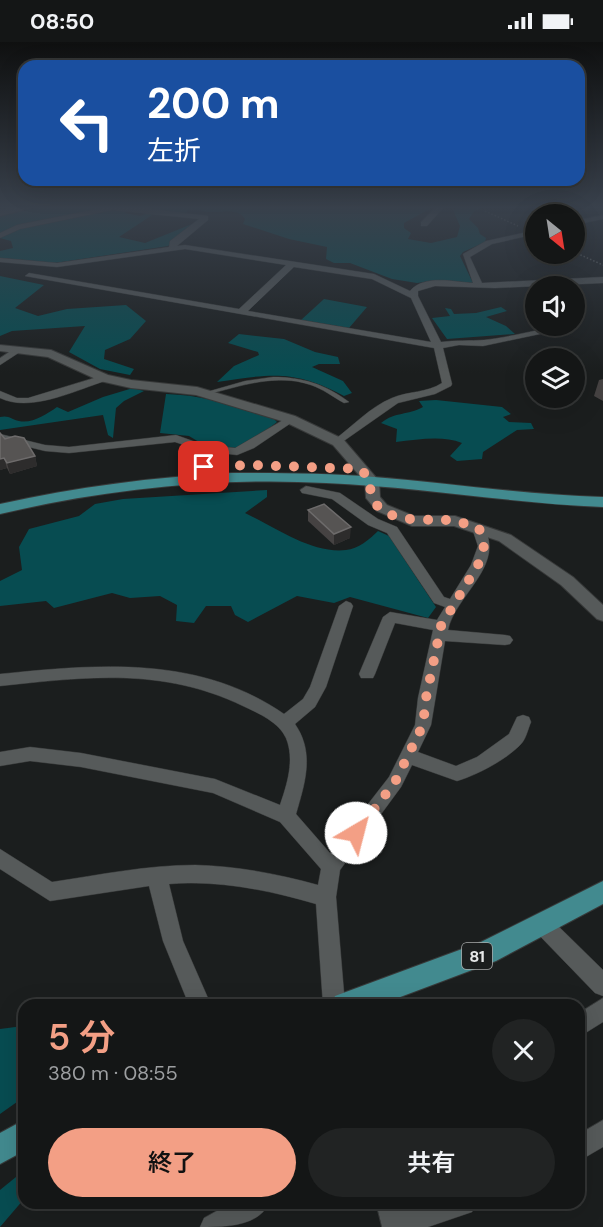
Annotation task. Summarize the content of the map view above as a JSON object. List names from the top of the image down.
{
  "streets": {
    "main road": ["81"]
  },
  "north": "bottom right",
  "page": {
    "status": "08:50",
    "turn": ["200 m", "左折"],
    "heading": ["5 分", "380 m · 08:55"],
    "buttons": ["終了", "共有"]
  }
}
